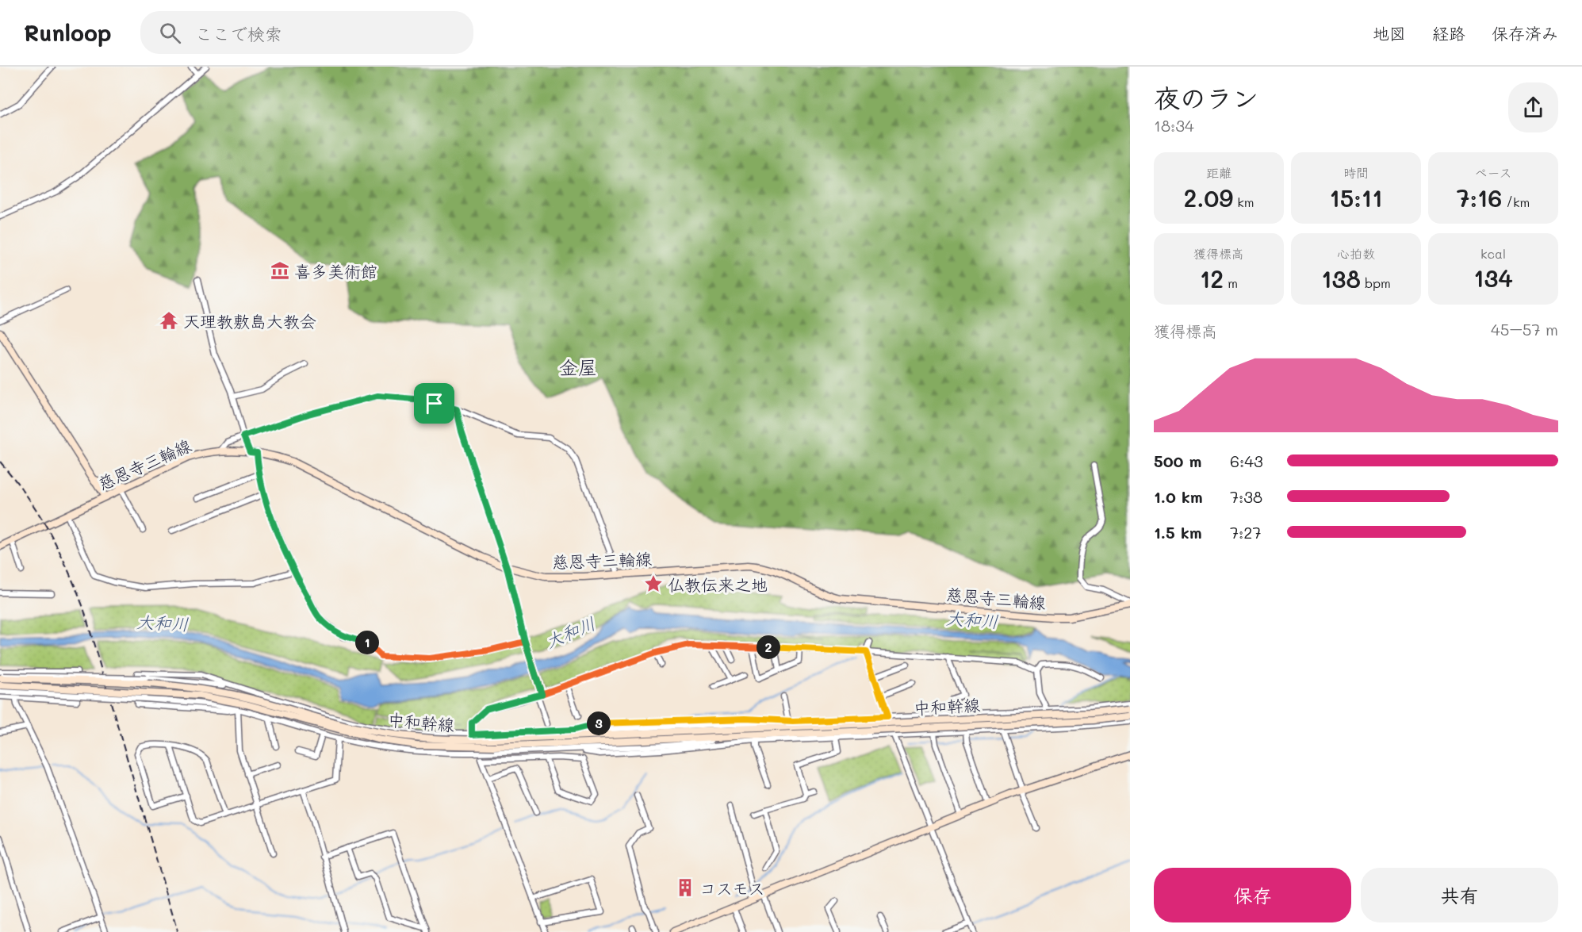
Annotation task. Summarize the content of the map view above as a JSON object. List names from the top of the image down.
{
  "streets": {
    "main road": ["慈恩寺三輪線", "中和幹線"]
  },
  "districts": ["金屋"],
  "water": ["大和川"],
  "places": {
    "museum": ["喜多美術館"],
    "temple": ["天理教敷島大教会"],
    "place": ["仏教伝来之地"],
    "building": ["コスモス"]
  },
  "page": {
    "header": "Runloop",
    "search": "ここで検索",
    "nav": ["地図", "経路", "保存済み"],
    "heading": ["夜のラン", "18:34"],
    "stats": [
      ["距離", "2.09 km"],
      ["時間", "15:11"],
      ["ペース", "7:16 /km"],
      ["獲得標高", "12 m"],
      ["心拍数", "138 bpm"],
      ["kcal", "134"]
    ],
    "chart": ["獲得標高", "45–57 m"],
    "list": [
      {
        "name": "500 m",
        "note": "6:43"
      },
      {
        "name": "1.0 km",
        "note": "7:38"
      },
      {
        "name": "1.5 km",
        "note": "7:27"
      }
    ],
    "pins": ["1", "2", "3"],
    "buttons": ["保存", "共有"]
  }
}
